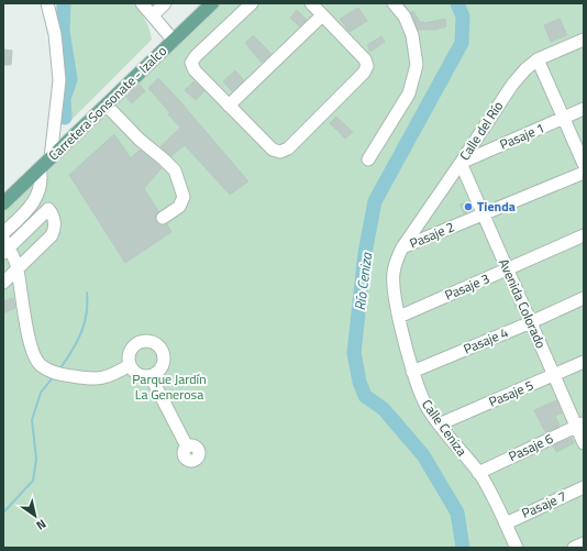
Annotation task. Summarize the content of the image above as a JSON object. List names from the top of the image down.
{
  "streets": {
    "main road": ["Carretera Sonsonate - Izalco"],
    "street": [
      "Calle del Río",
      "Pasaje 1",
      "Pasaje 2",
      "Pasaje 3",
      "Avenida Colorado",
      "Pasaje 4",
      "Pasaje 5",
      "Calle Ceniza",
      "Pasaje 6",
      "Pasaje 7"
    ]
  },
  "crossings": [
    ["Calle del Río", "Pasaje 1"],
    ["Calle del Río", "Pasaje 2"],
    ["Calle del Río", "Avenida Colorado"],
    ["Calle del Río", "Calle Ceniza"],
    ["Pasaje 1", "Avenida Colorado"],
    ["Pasaje 2", "Avenida Colorado"],
    ["Pasaje 2", "Calle Ceniza"],
    ["Pasaje 3", "Avenida Colorado"],
    ["Pasaje 3", "Calle Ceniza"],
    ["Avenida Colorado", "Pasaje 4"],
    ["Avenida Colorado", "Pasaje 5"],
    ["Avenida Colorado", "Pasaje 6"],
    ["Pasaje 4", "Calle Ceniza"],
    ["Pasaje 5", "Calle Ceniza"],
    ["Calle Ceniza", "Pasaje 6"],
    ["Calle Ceniza", "Pasaje 7"]
  ],
  "water": ["Río Ceniza"],
  "parks": ["Parque Jardín La Generosa"],
  "places": ["Tienda"],
  "north": "bottom right"
}
